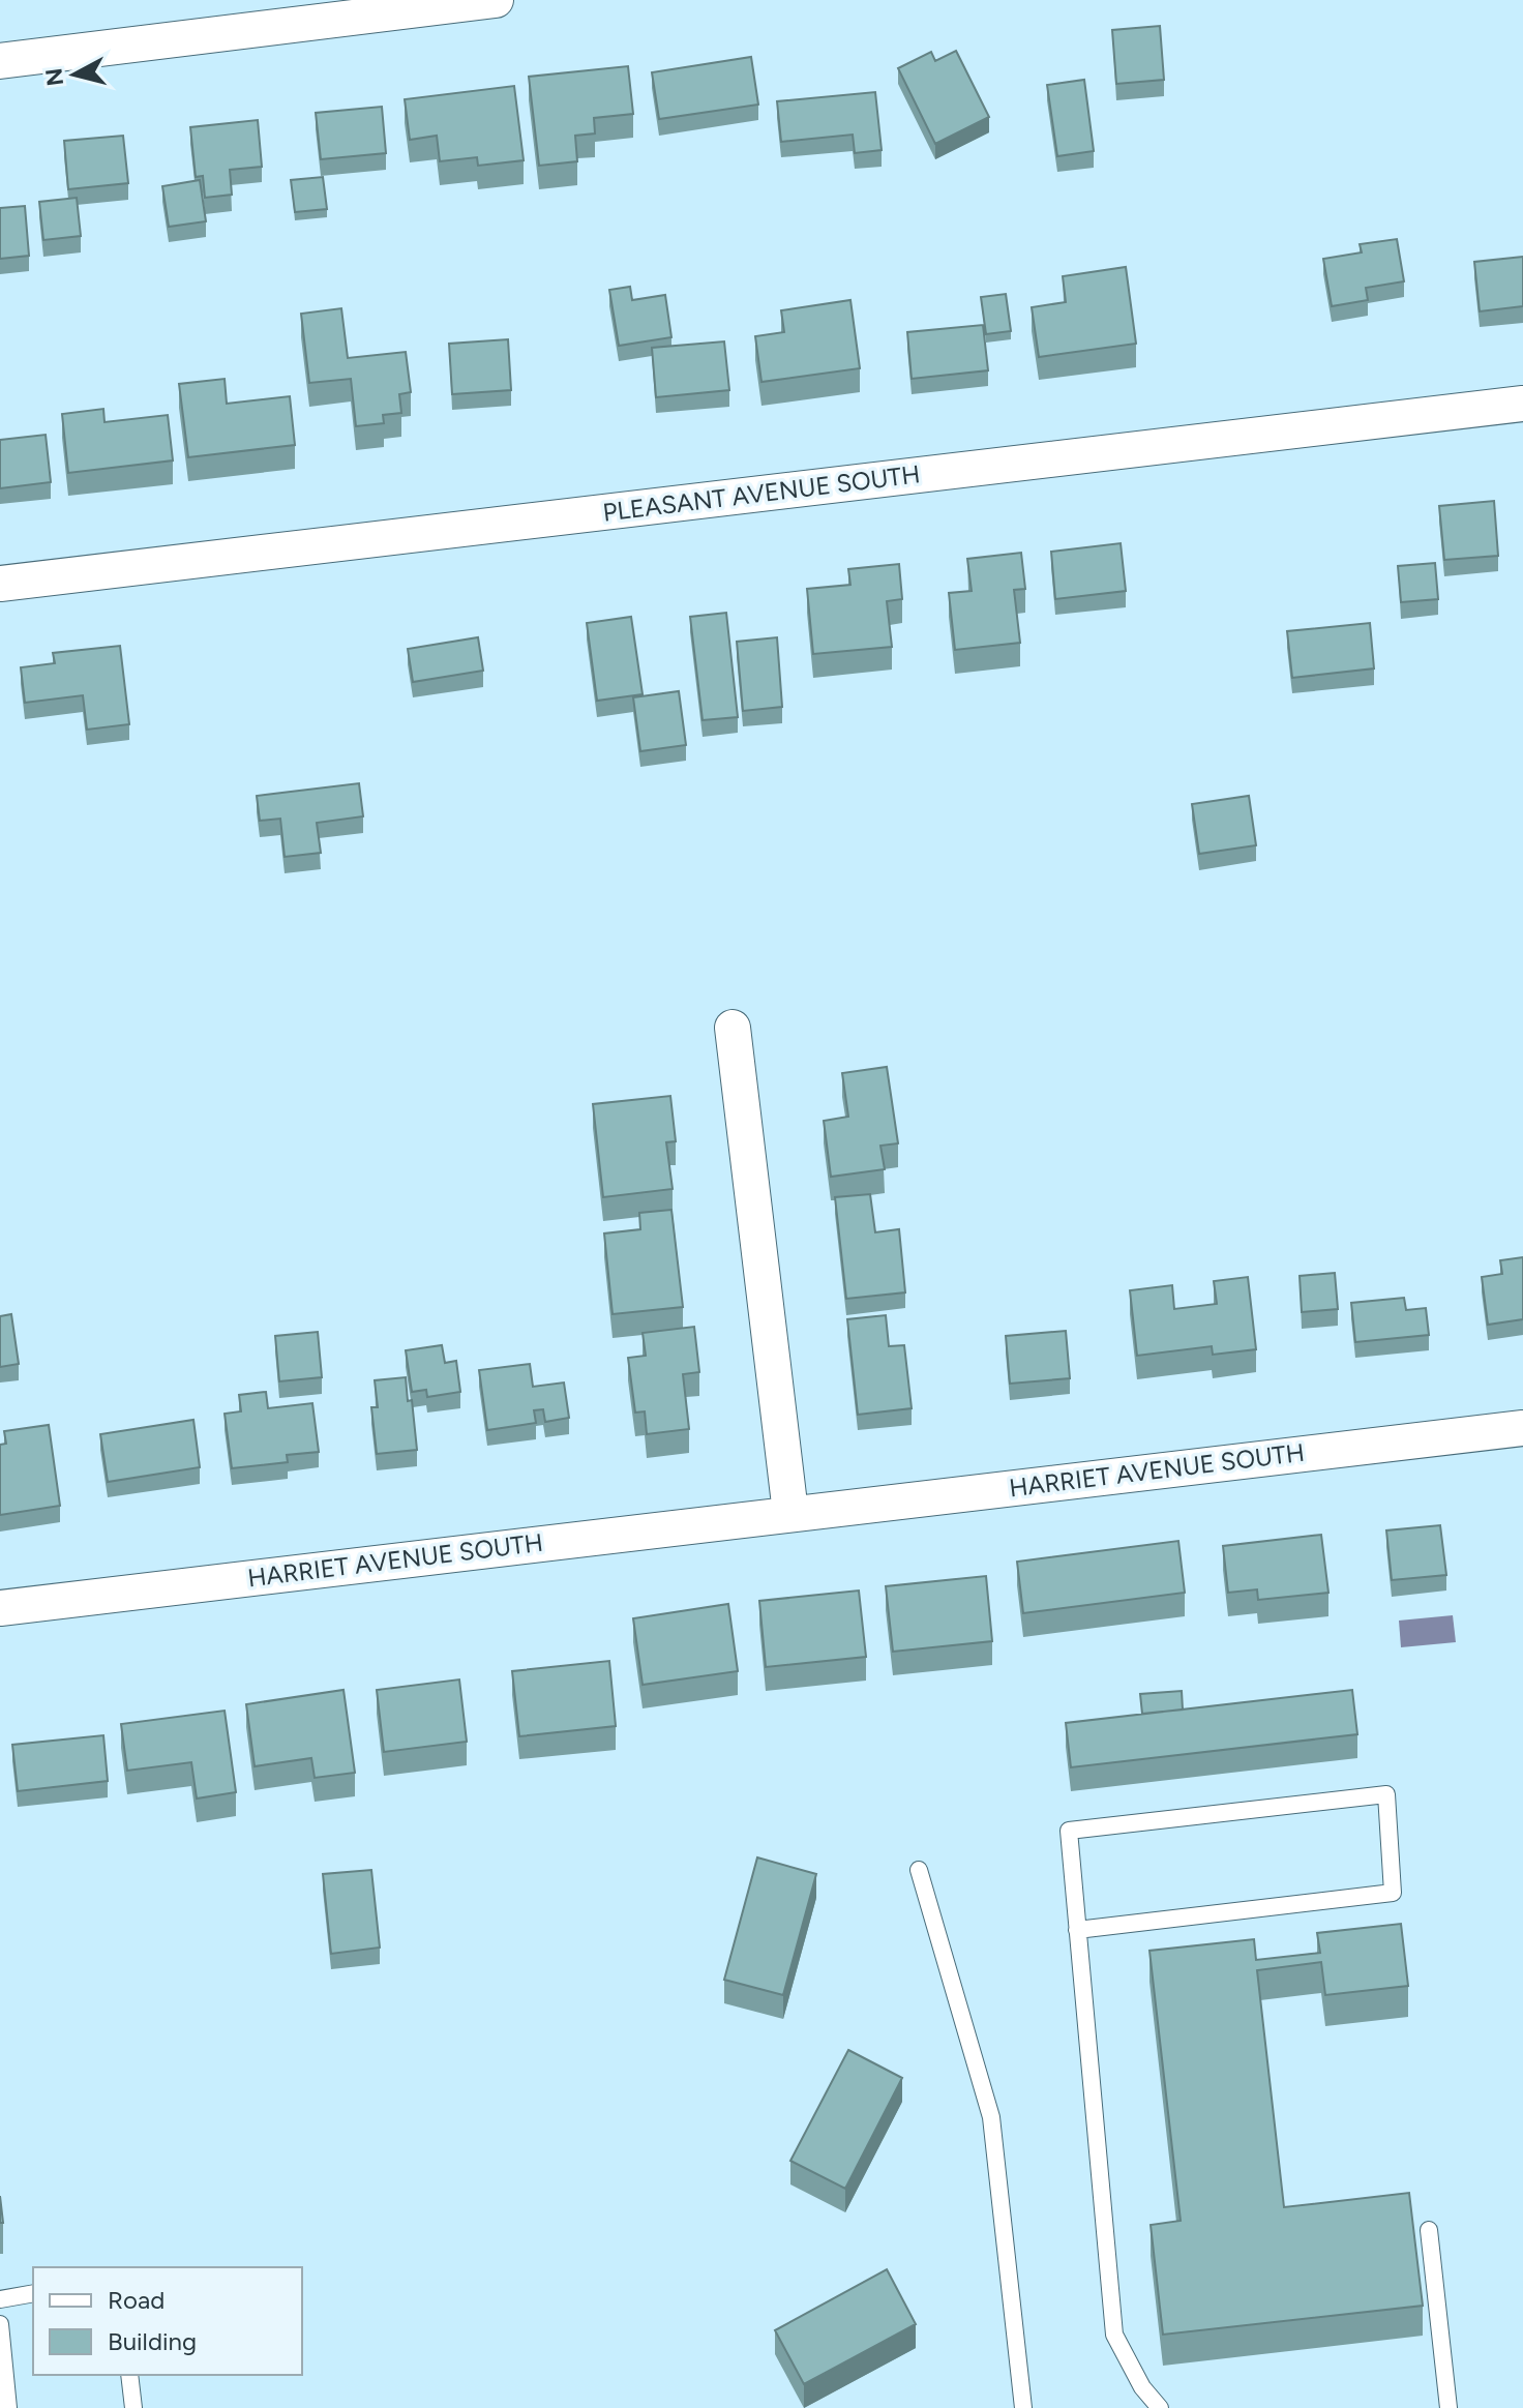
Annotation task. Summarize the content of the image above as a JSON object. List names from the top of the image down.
{
  "streets": {
    "street": ["PLEASANT AVENUE SOUTH", "HARRIET AVENUE SOUTH"]
  },
  "legend": ["Road", "Building"],
  "north": "left"
}
